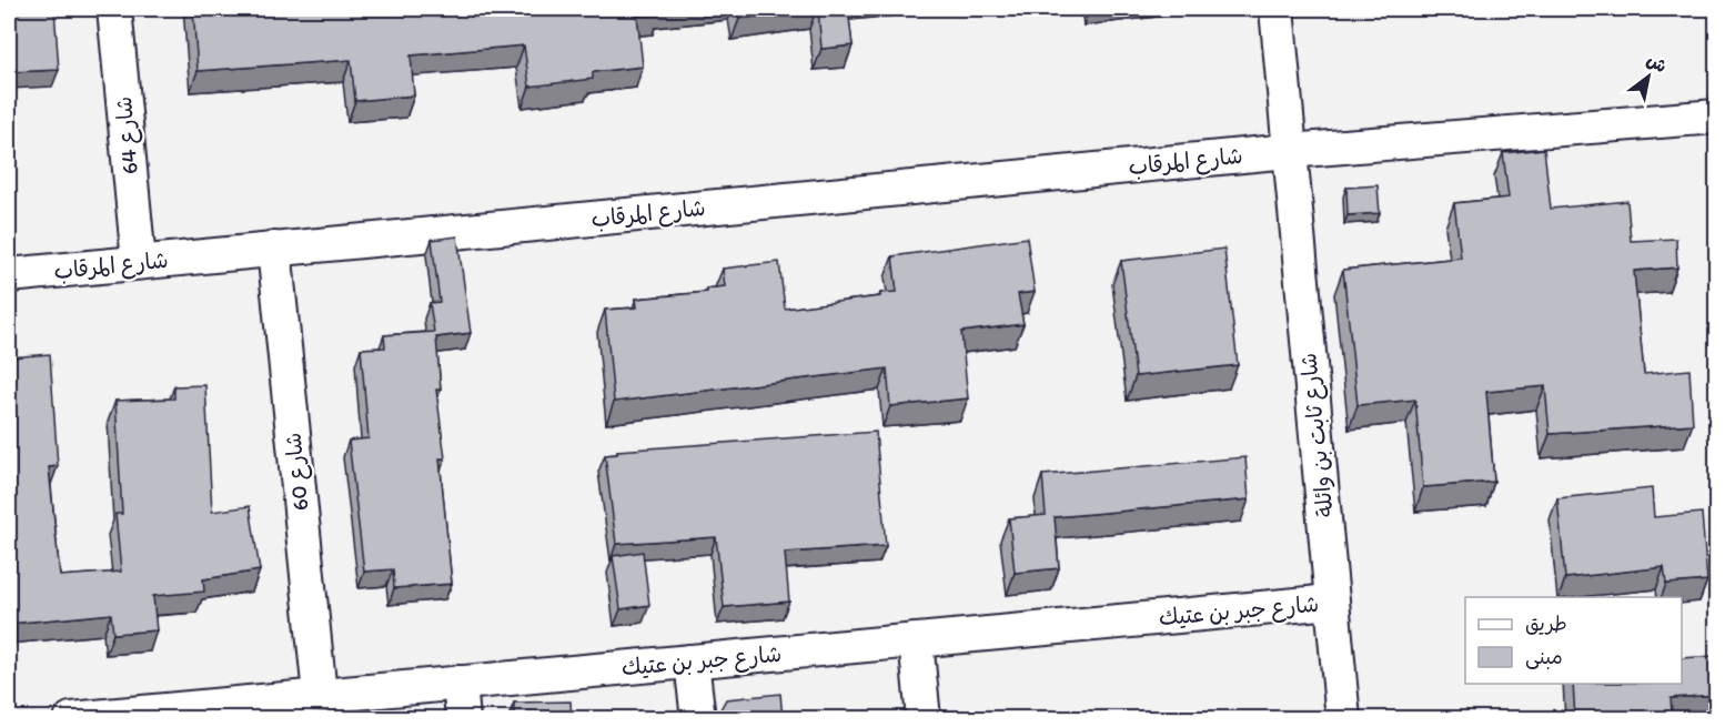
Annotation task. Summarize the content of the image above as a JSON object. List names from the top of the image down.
{
  "streets": {
    "street": [
      "شارع 64",
      "شارع المرقاب",
      "شارع ثابت بن وائلة",
      "شارع 60",
      "شارع جبر بن عتيك"
    ]
  },
  "crossings": [
    ["شارع 64", "شارع المرقاب"],
    ["شارع المرقاب", "شارع ثابت بن وائلة"],
    ["شارع المرقاب", "شارع 60"],
    ["شارع ثابت بن وائلة", "شارع جبر بن عتيك"],
    ["شارع 60", "شارع جبر بن عتيك"]
  ],
  "legend": ["طريق", "مبنى"],
  "north": "top right"
}
